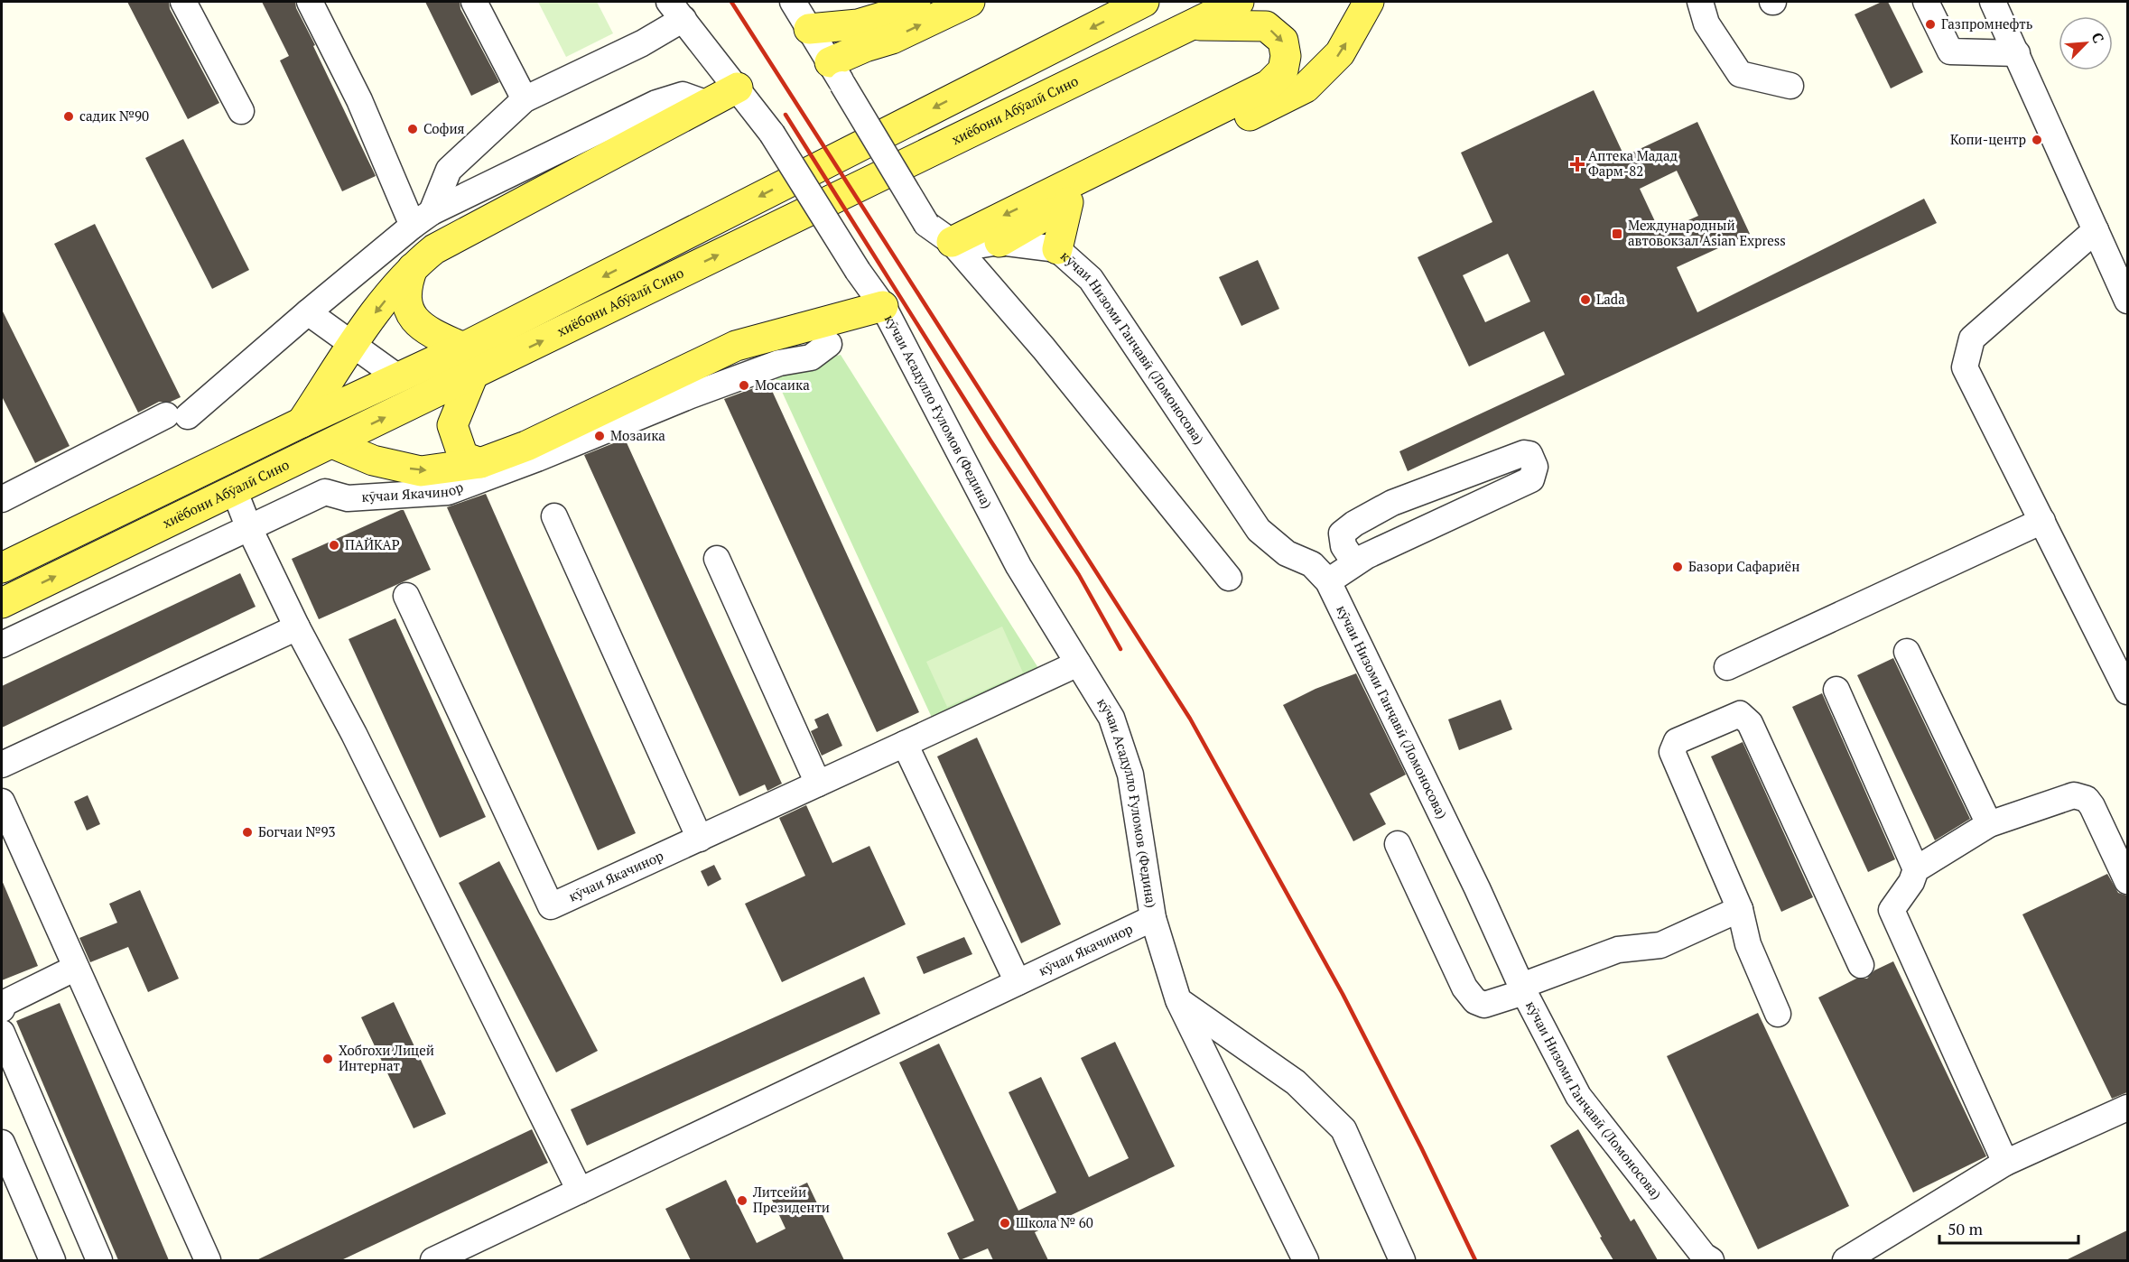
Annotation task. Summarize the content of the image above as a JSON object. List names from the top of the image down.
{
  "streets": {
    "main road": ["хиёбони Абӯалӣ Сино"],
    "street": ["кӯчаи Низоми Ганҷавӣ (Ломоносова)", "кӯчаи Асадулло Ғуломов (Федина)", "кӯчаи Якачинор"]
  },
  "crossings": [
    ["кӯчаи Асадулло Ғуломов (Федина)", "кӯчаи Якачинор"]
  ],
  "places": {
    "other": [
      "Газпромнефть",
      "садик №90",
      "София",
      "Копи-центр",
      "Lada",
      "Мосаика",
      "Мозаика",
      "ПАЙКАР",
      "Базори Сафариён",
      "Богчаи №93",
      "Хобгохи Лицей Интернат",
      "Литсейи Президенти",
      "Школа № 60"
    ],
    "health": ["Аптека Мадад Фарм-82"],
    "transit": ["Международный автовокзал Asian Express"]
  },
  "scale_bar": "50 m",
  "north": "top right"
}
